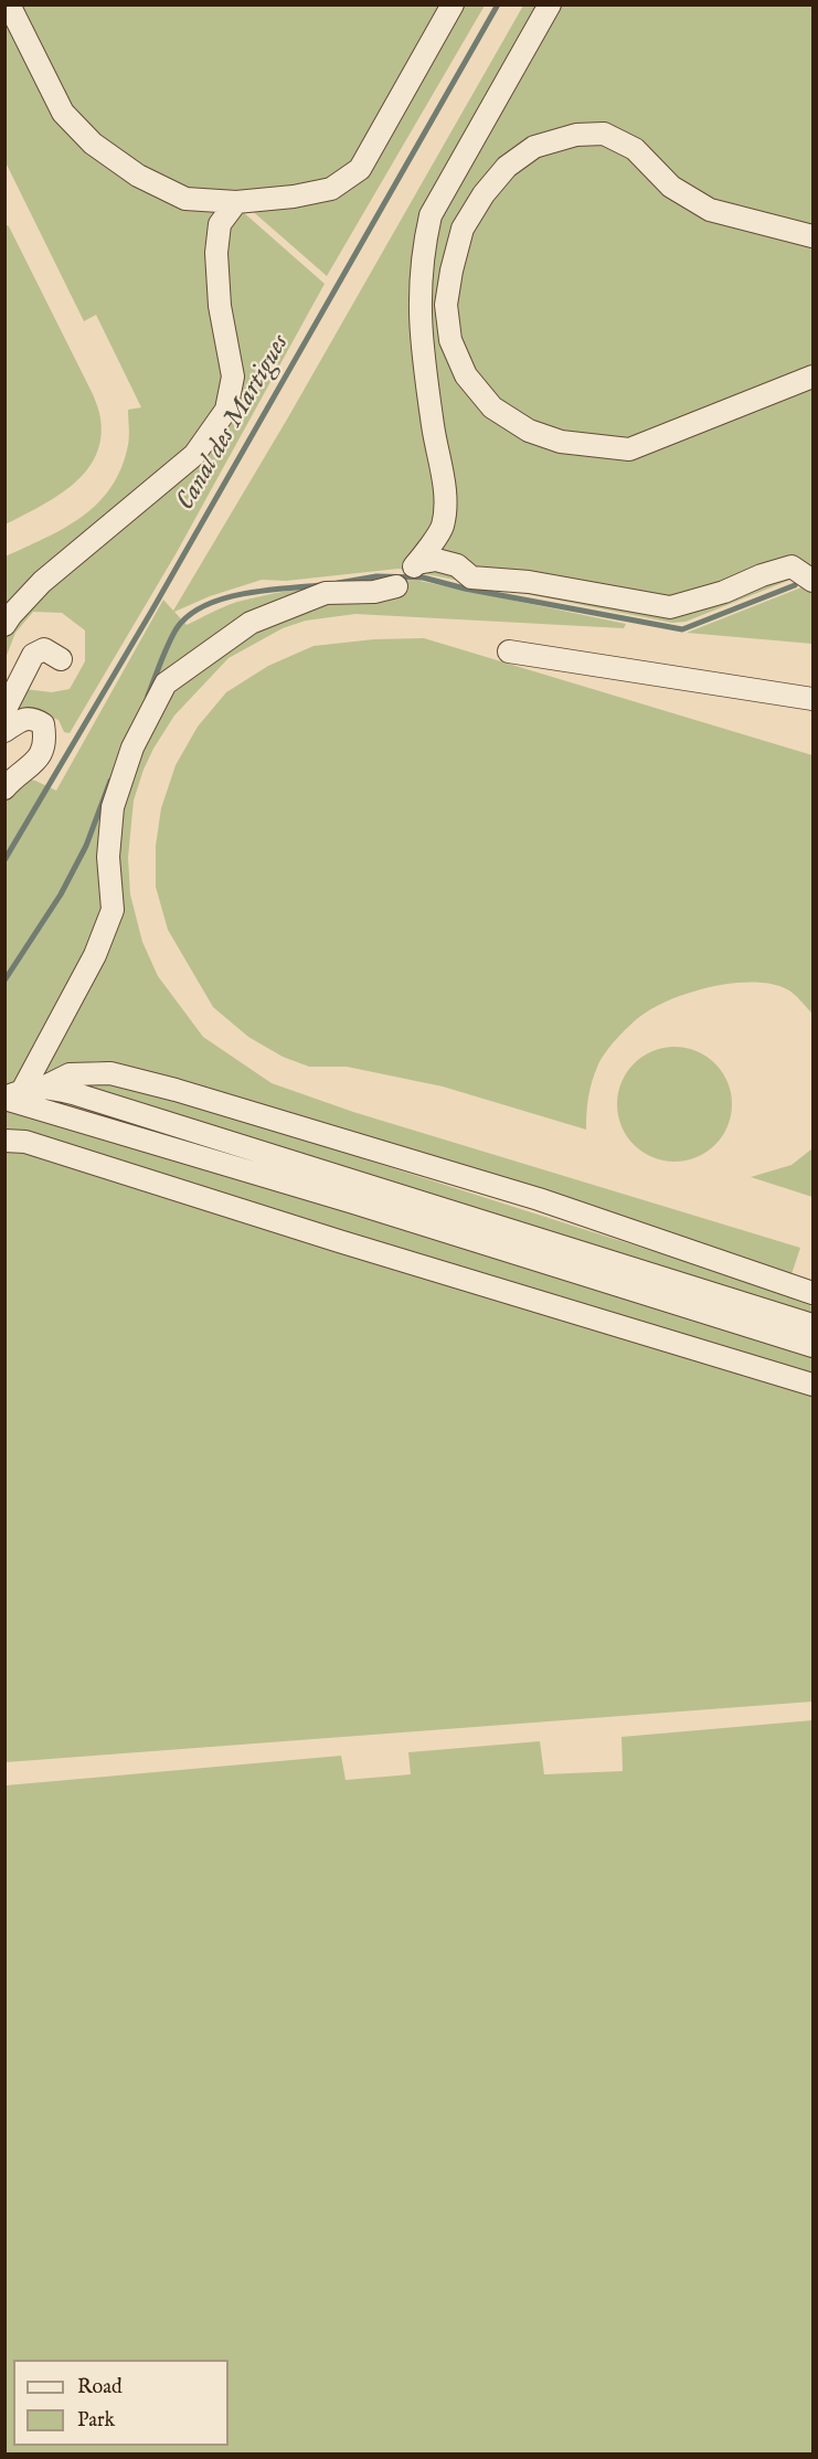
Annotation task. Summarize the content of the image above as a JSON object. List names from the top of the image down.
{
  "water": ["Canal des Martigues"],
  "legend": ["Road", "Park"]
}
